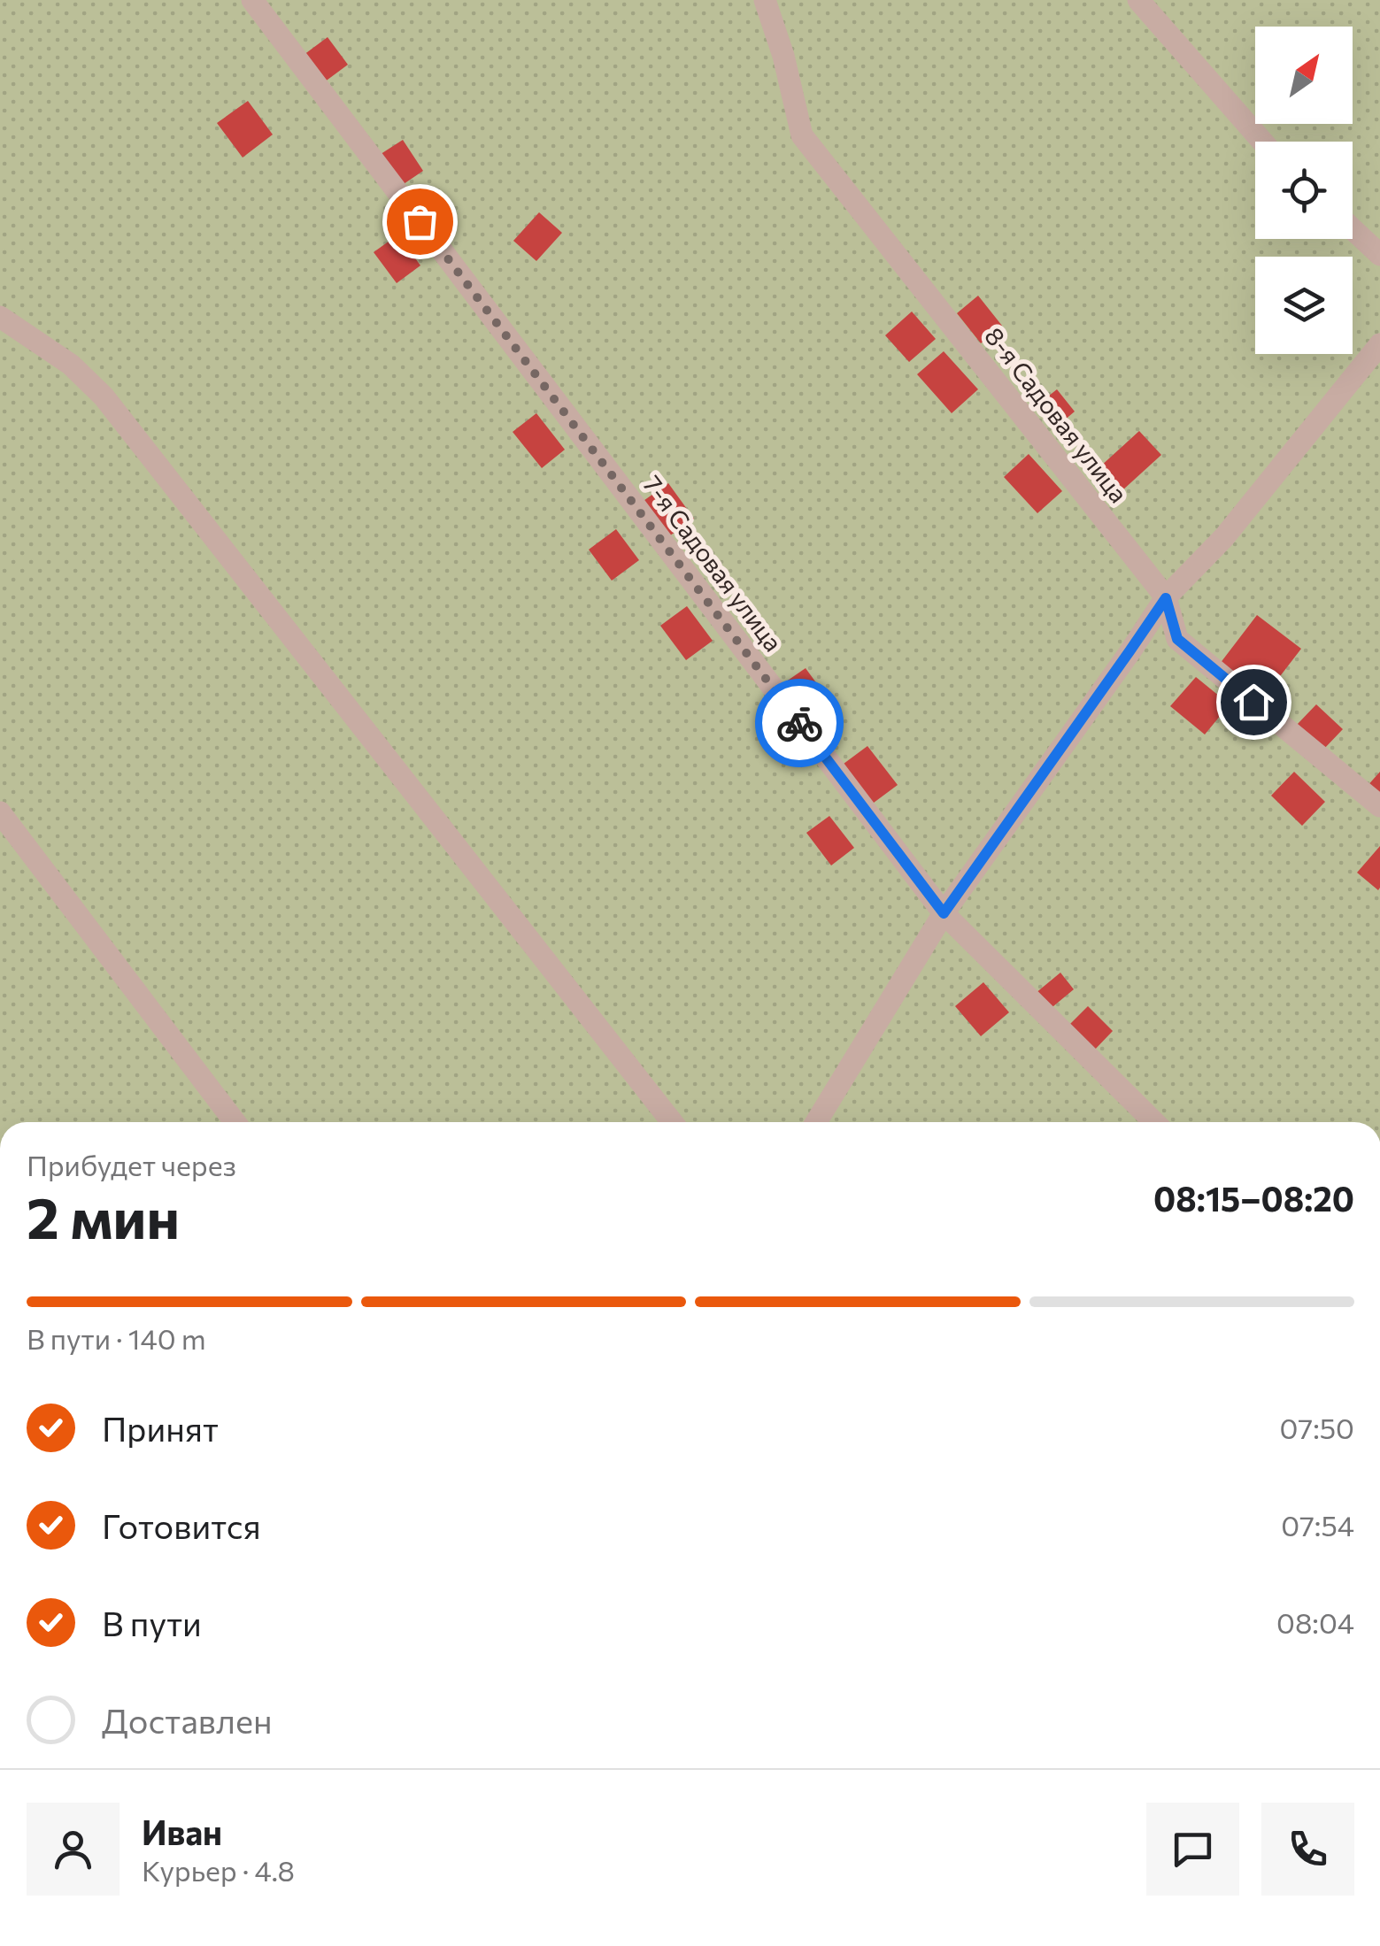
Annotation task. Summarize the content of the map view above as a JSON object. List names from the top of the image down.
{
  "streets": {
    "lane": ["8-я Садовая улица", "7-я Садовая улица"]
  },
  "north": "top right",
  "page": {
    "heading": ["2 мин", "Прибудет через", "08:15–08:20"],
    "panel": ["Иван", "Курьер · 4.8"],
    "bar": "В пути · 140 m",
    "list": [
      ["Принят", "07:50"],
      ["Готовится", "07:54"],
      ["В пути", "08:04"],
      "Доставлен"
    ]
  }
}
